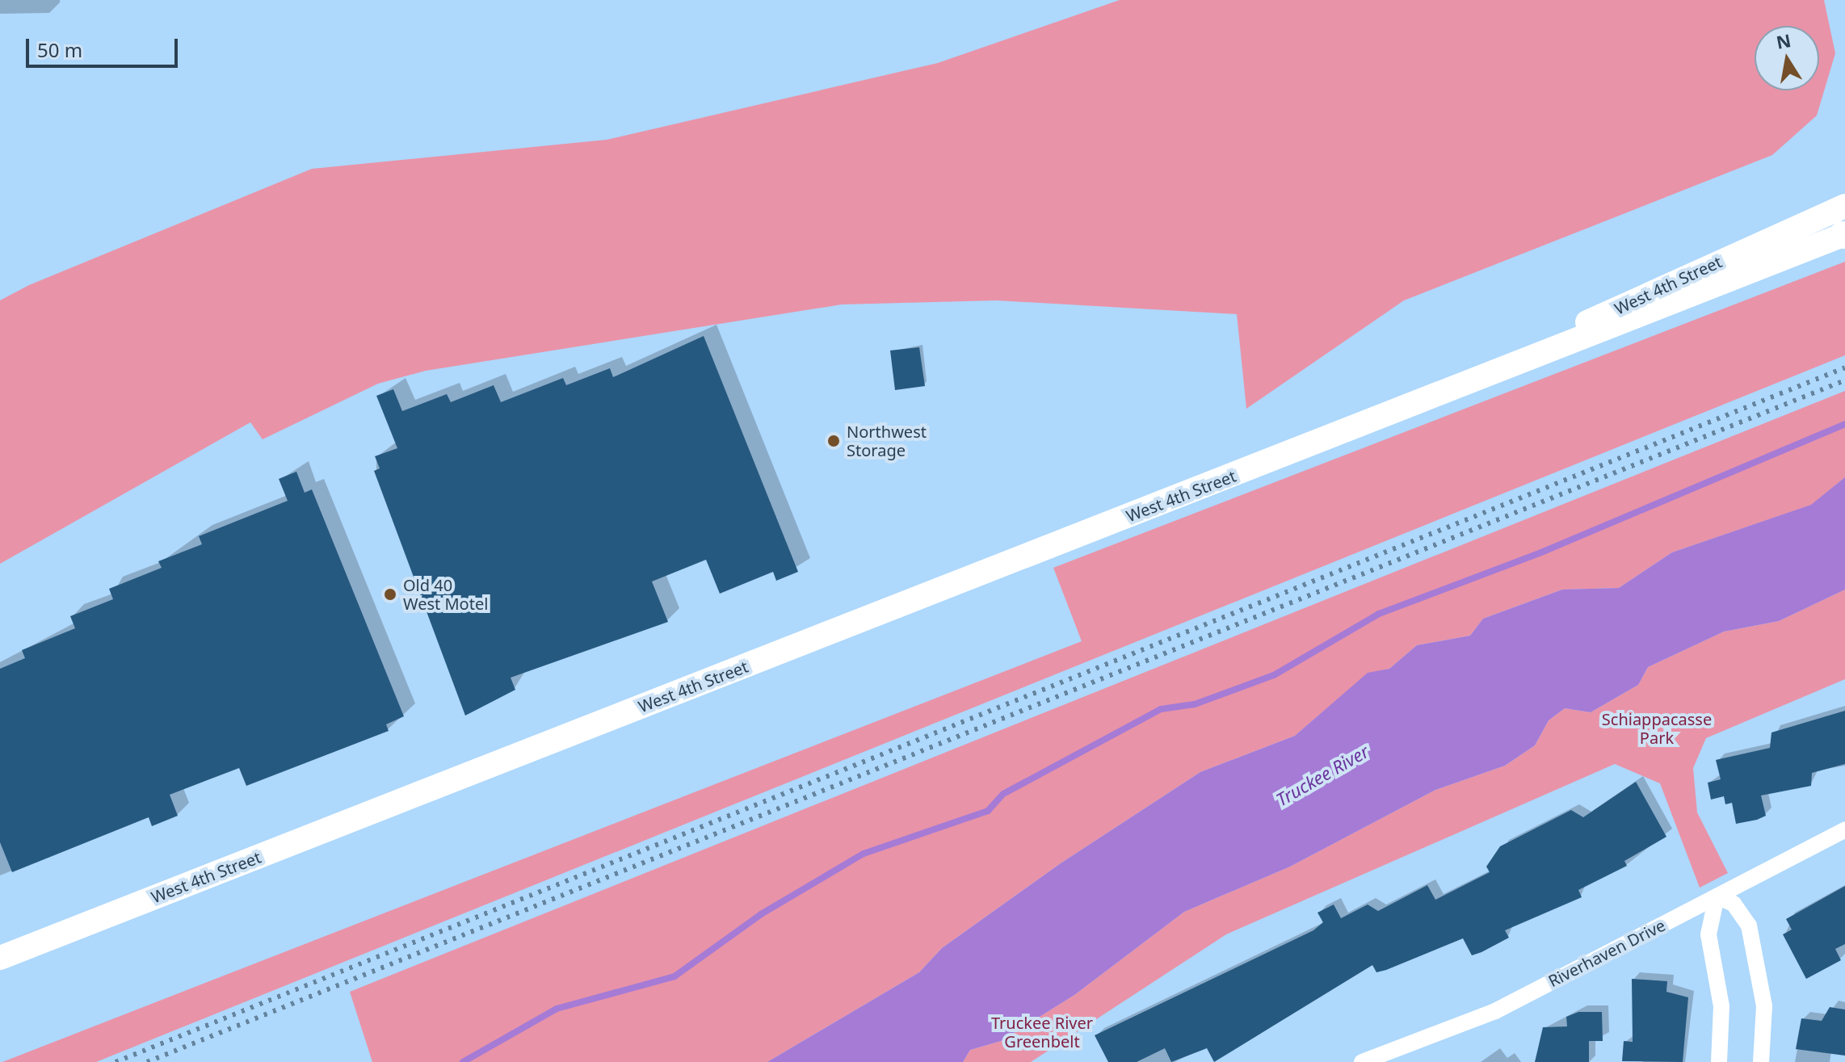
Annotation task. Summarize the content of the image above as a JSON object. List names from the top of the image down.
{
  "streets": {
    "main road": ["West 4th Street"],
    "street": ["Riverhaven Drive"]
  },
  "water": ["Truckee River"],
  "parks": ["Schiappacasse Park", "Truckee River Greenbelt"],
  "places": ["Northwest Storage", "Old 40 West Motel"],
  "scale_bar": "50 m",
  "north": "top"
}
